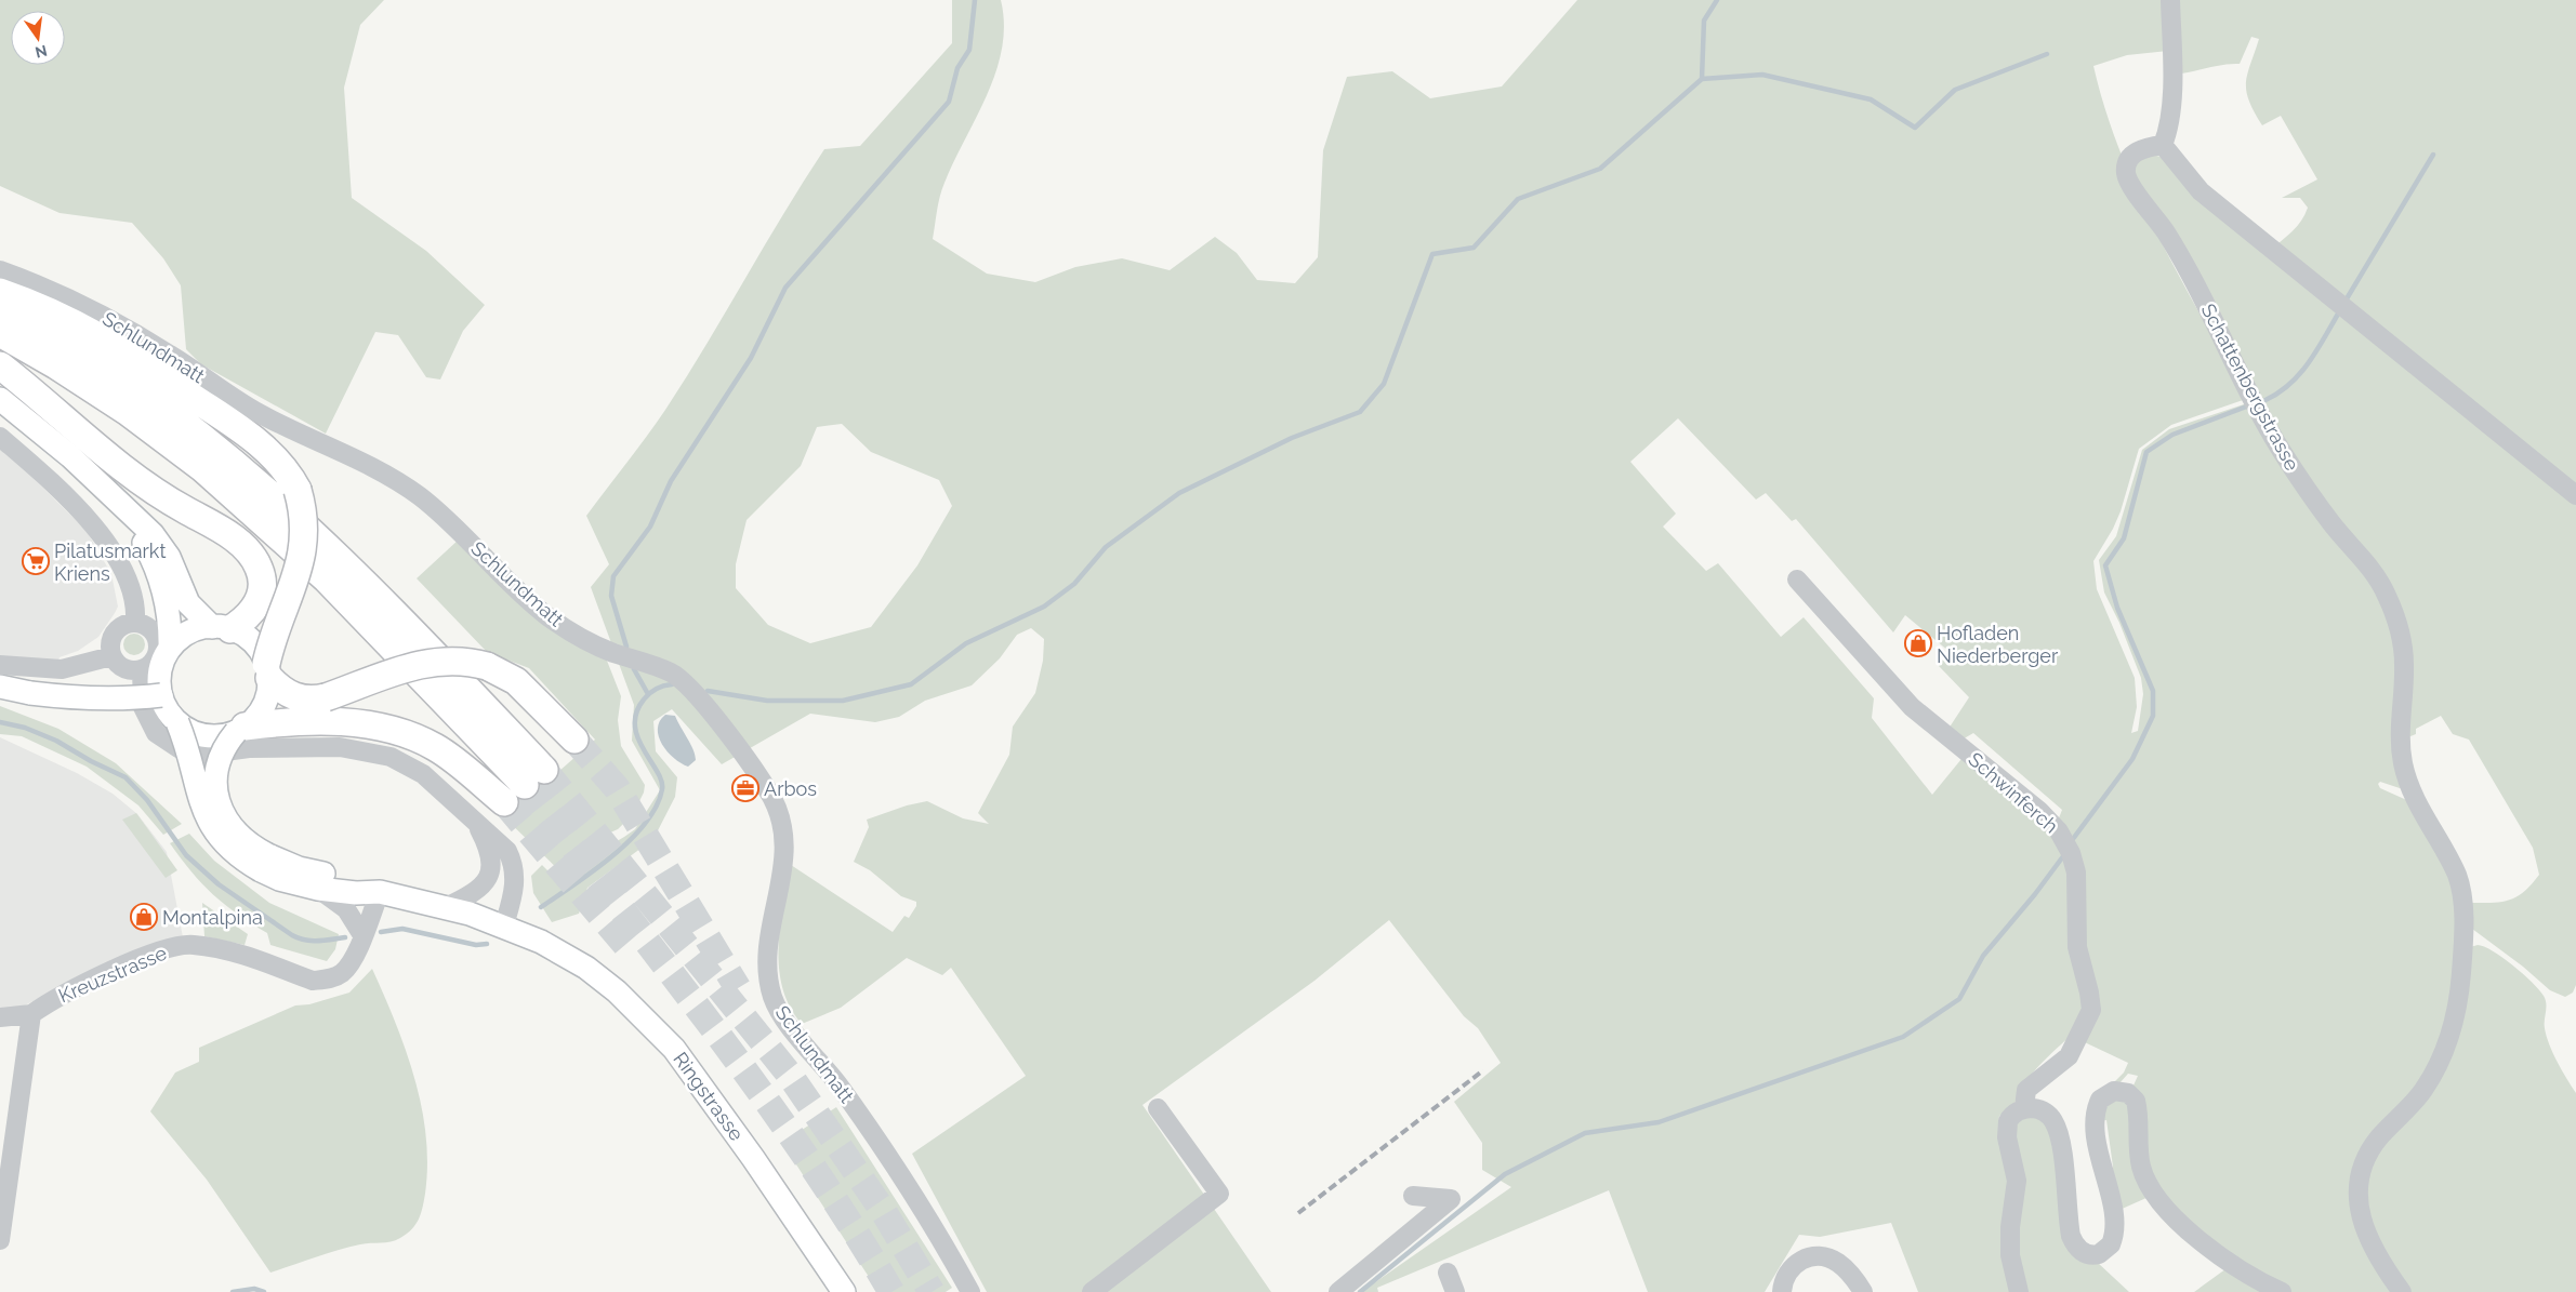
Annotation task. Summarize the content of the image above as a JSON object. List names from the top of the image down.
{
  "streets": {
    "main road": ["Ringstrasse"],
    "street": [
      "Schlundmatt",
      "Schattenbergstrasse",
      "Schwinferch",
      "Kreuzstrasse"
    ]
  },
  "places": {
    "supermarket": ["Pilatusmarkt Kriens"],
    "shop": ["Hofladen Niederberger", "Montalpina"],
    "office": ["Arbos"]
  },
  "north": "bottom"
}
